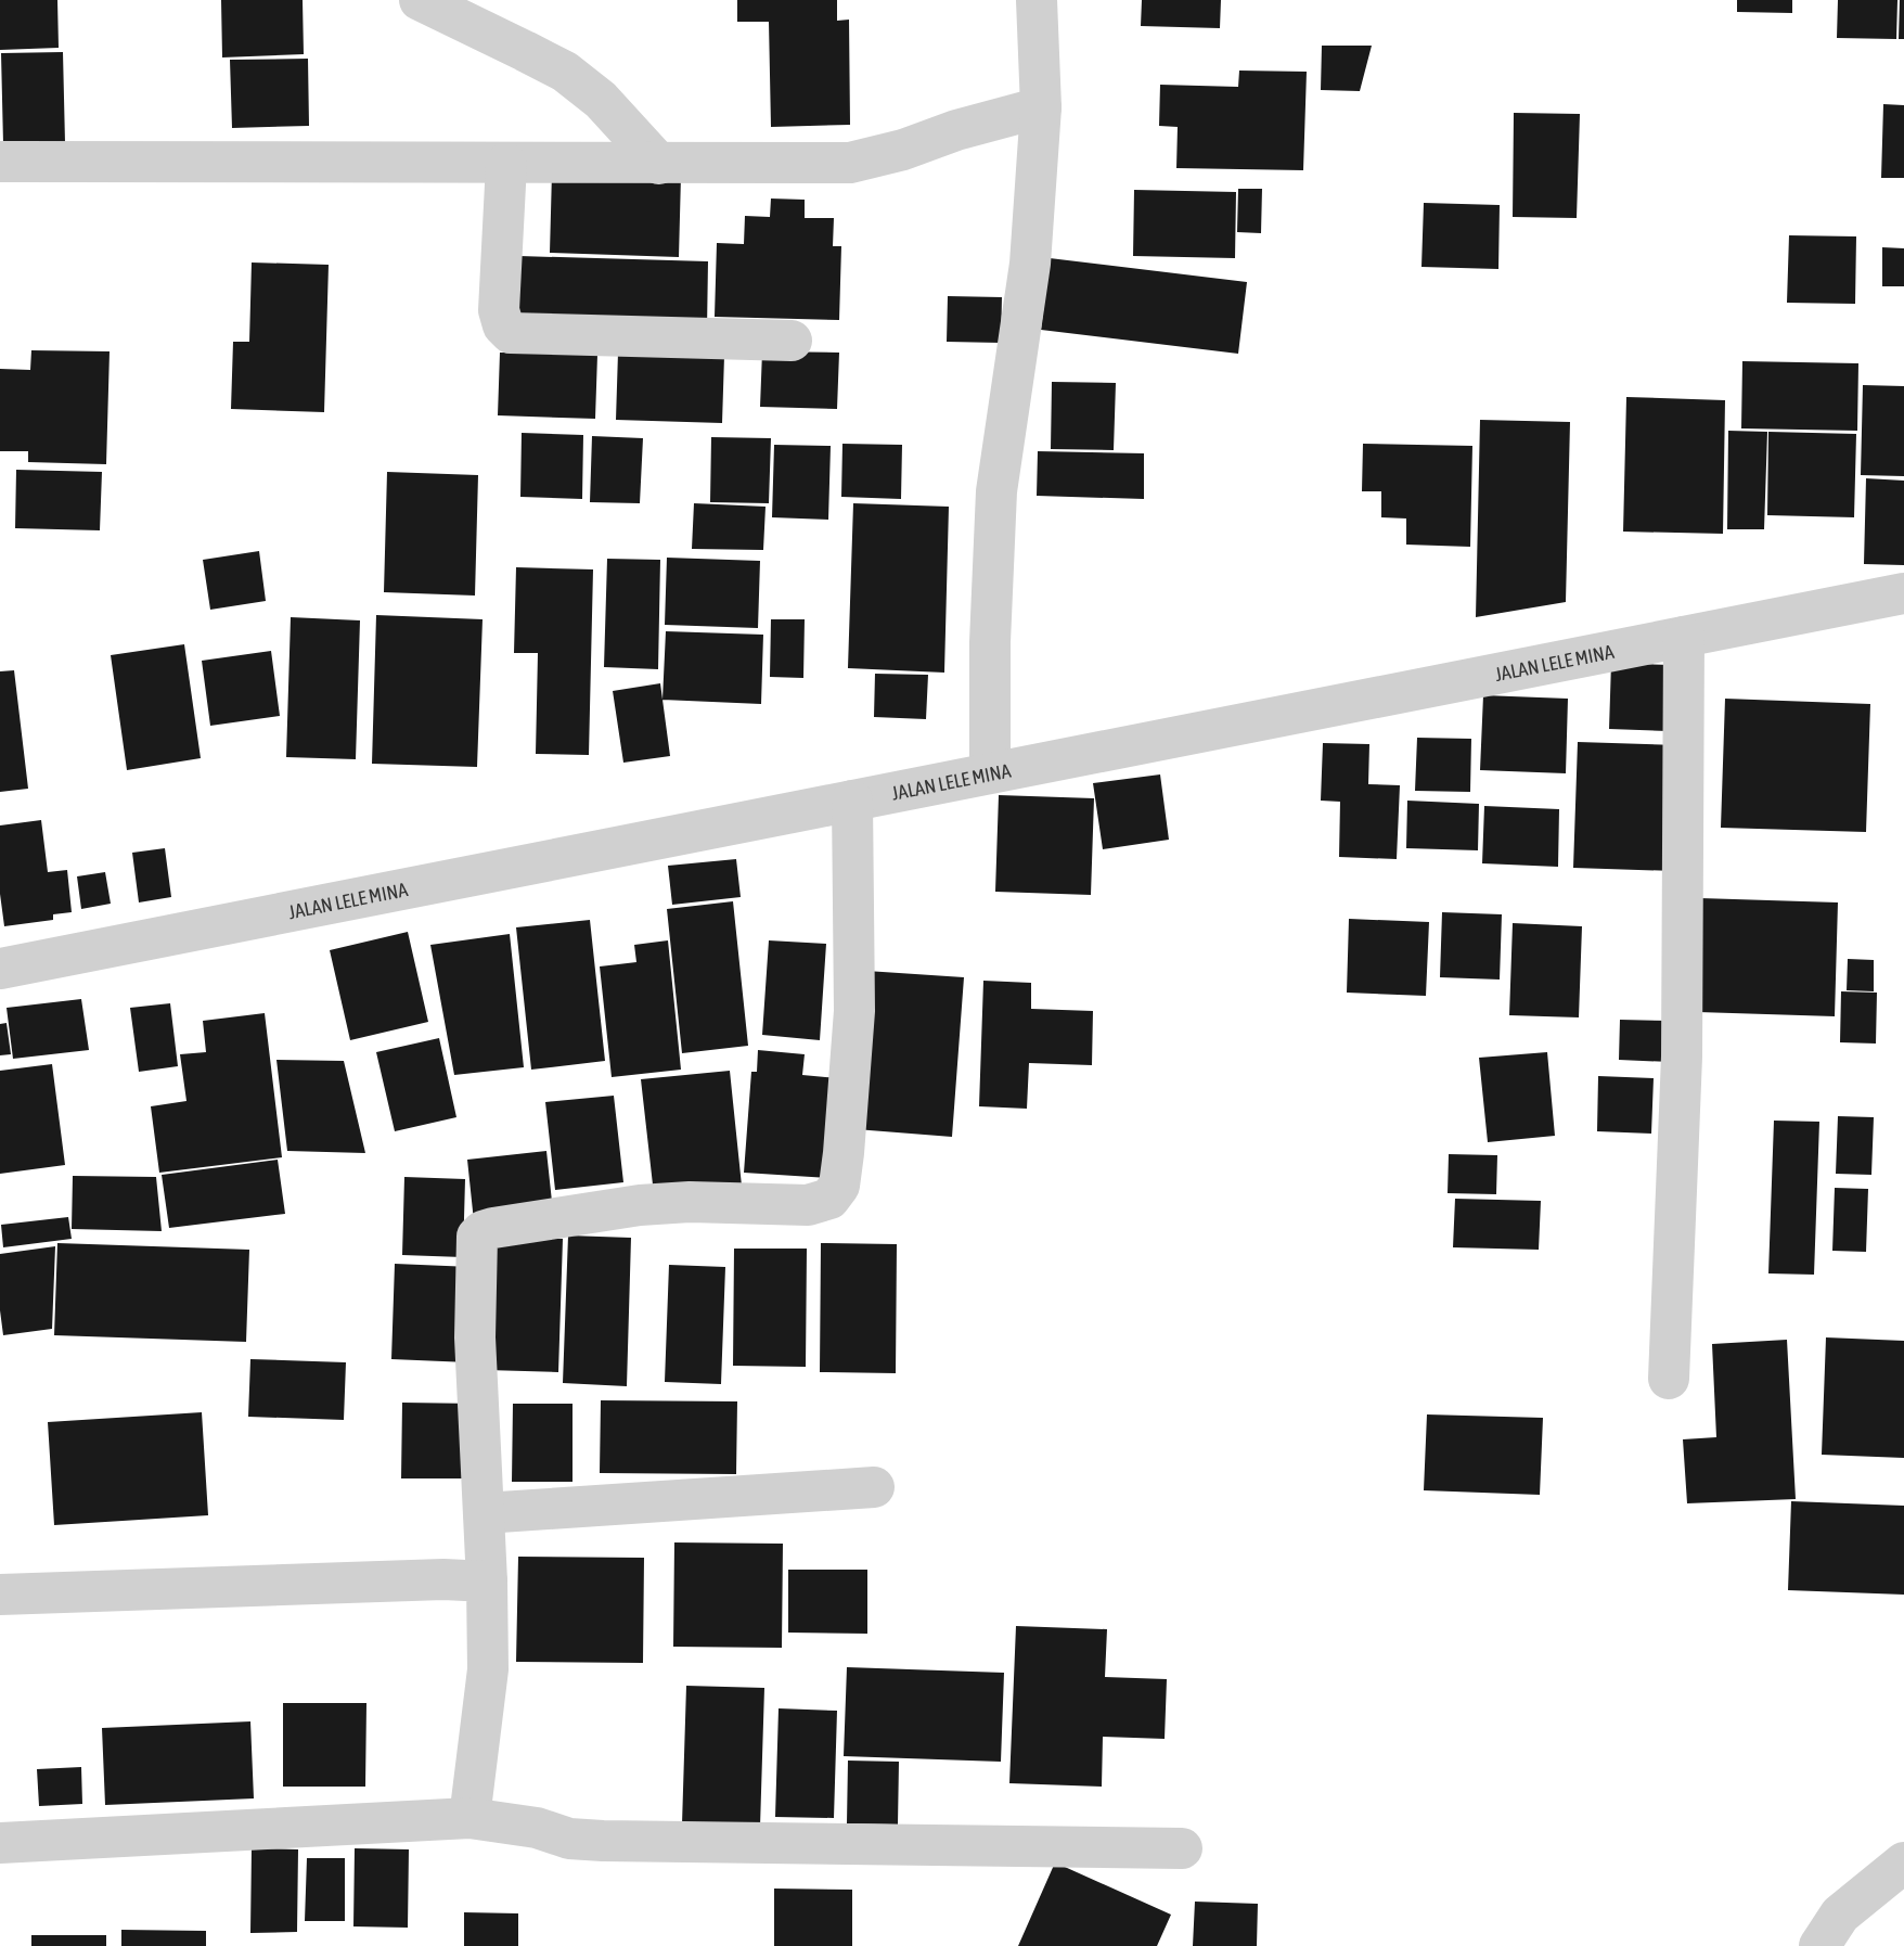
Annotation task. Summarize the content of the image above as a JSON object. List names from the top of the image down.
{
  "streets": {
    "street": ["JALAN LELE MINA"]
  }
}
